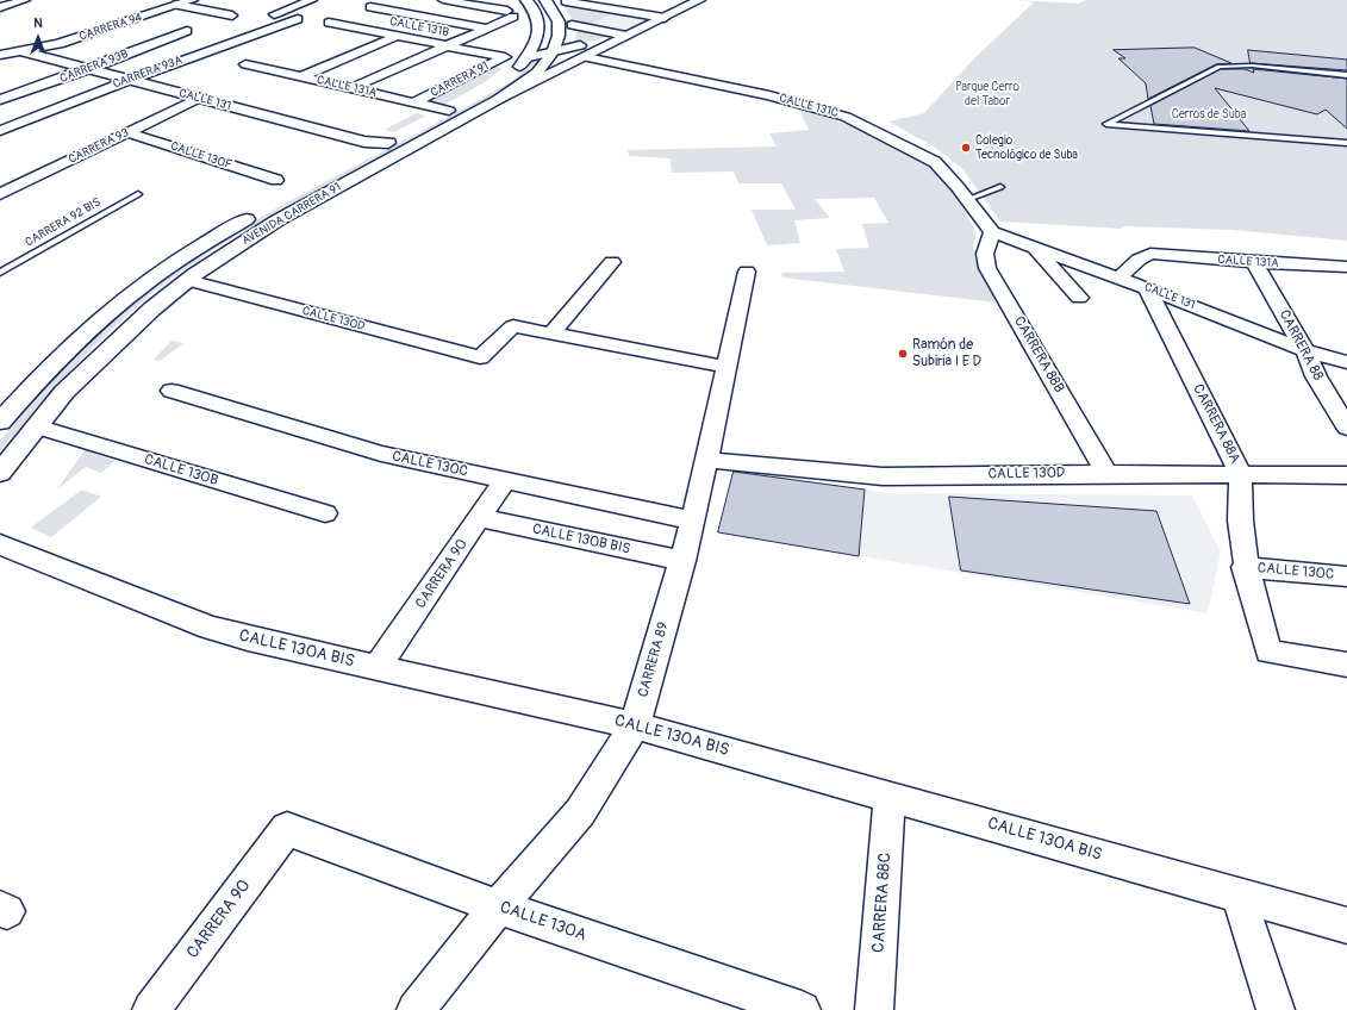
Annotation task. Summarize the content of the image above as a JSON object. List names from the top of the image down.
{
  "streets": {
    "main road": ["CARRERA 94", "CALLE 131", "AVENIDA CARRERA 91"],
    "street": [
      "CALLE 131B",
      "CARRERA 93B",
      "CARRERA 93A",
      "CARRERA 91",
      "CALLE 131A",
      "CALLE 131C",
      "CARRERA 93",
      "CALLE 130F",
      "CALLE 130D",
      "CARRERA 88",
      "CARRERA 88B",
      "CARRERA 88A",
      "CALLE 130C",
      "CALLE 130B",
      "CALLE 130B BIS",
      "CARRERA 90",
      "CALLE 130A BIS",
      "CARRERA 89",
      "CARRERA 88C",
      "CALLE 130A"
    ],
    "lane": ["CARRERA 92 BIS"]
  },
  "crossings": [
    ["CARRERA 94", "CALLE 131"],
    ["CALLE 131B", "CARRERA 91"],
    ["CARRERA 93B", "CALLE 131"],
    ["CARRERA 93A", "CALLE 131"],
    ["CARRERA 91", "CALLE 131A"],
    ["CALLE 131A", "CALLE 131"],
    ["CALLE 131A", "AVENIDA CARRERA 91"],
    ["CALLE 131A", "CARRERA 88"],
    ["CALLE 131", "CALLE 131C"],
    ["CALLE 131", "CARRERA 93"],
    ["CALLE 131", "AVENIDA CARRERA 91"],
    ["CALLE 131", "CARRERA 88"],
    ["CALLE 131", "CARRERA 88B"],
    ["CALLE 131", "CARRERA 88A"],
    ["CALLE 131C", "AVENIDA CARRERA 91"],
    ["CALLE 131C", "CARRERA 88B"],
    ["CARRERA 93", "CALLE 130F"],
    ["AVENIDA CARRERA 91", "CALLE 130D"],
    ["AVENIDA CARRERA 91", "CALLE 130B"],
    ["CALLE 130D", "CARRERA 88B"],
    ["CALLE 130D", "CARRERA 88A"],
    ["CALLE 130D", "CARRERA 89"],
    ["CARRERA 88A", "CALLE 130C"],
    ["CALLE 130C", "CARRERA 90"],
    ["CALLE 130C", "CARRERA 89"],
    ["CALLE 130B BIS", "CARRERA 90"],
    ["CALLE 130B BIS", "CARRERA 89"],
    ["CARRERA 90", "CALLE 130A BIS"],
    ["CARRERA 90", "CALLE 130A"],
    ["CALLE 130A BIS", "CARRERA 89"],
    ["CALLE 130A BIS", "CARRERA 88C"],
    ["CARRERA 89", "CALLE 130A"]
  ],
  "parks": ["Parque Cerro del Tabor", "Cerros de Suba"],
  "places": ["Colegio Tecnológico de Suba", "Ramón de Subiria I E D"],
  "north": "top"
}
